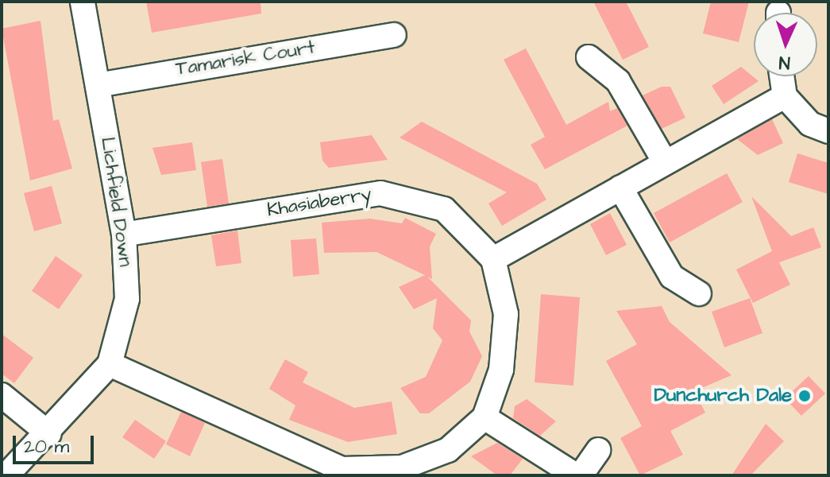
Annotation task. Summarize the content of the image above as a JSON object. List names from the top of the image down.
{
  "streets": {
    "street": ["Tamarisk Court", "Lichfield Down", "Khasiaberry"]
  },
  "crossings": [
    ["Tamarisk Court", "Lichfield Down"],
    ["Lichfield Down", "Khasiaberry"]
  ],
  "places": ["Dunchurch Dale"],
  "scale_bar": "20 m",
  "north": "bottom"
}
